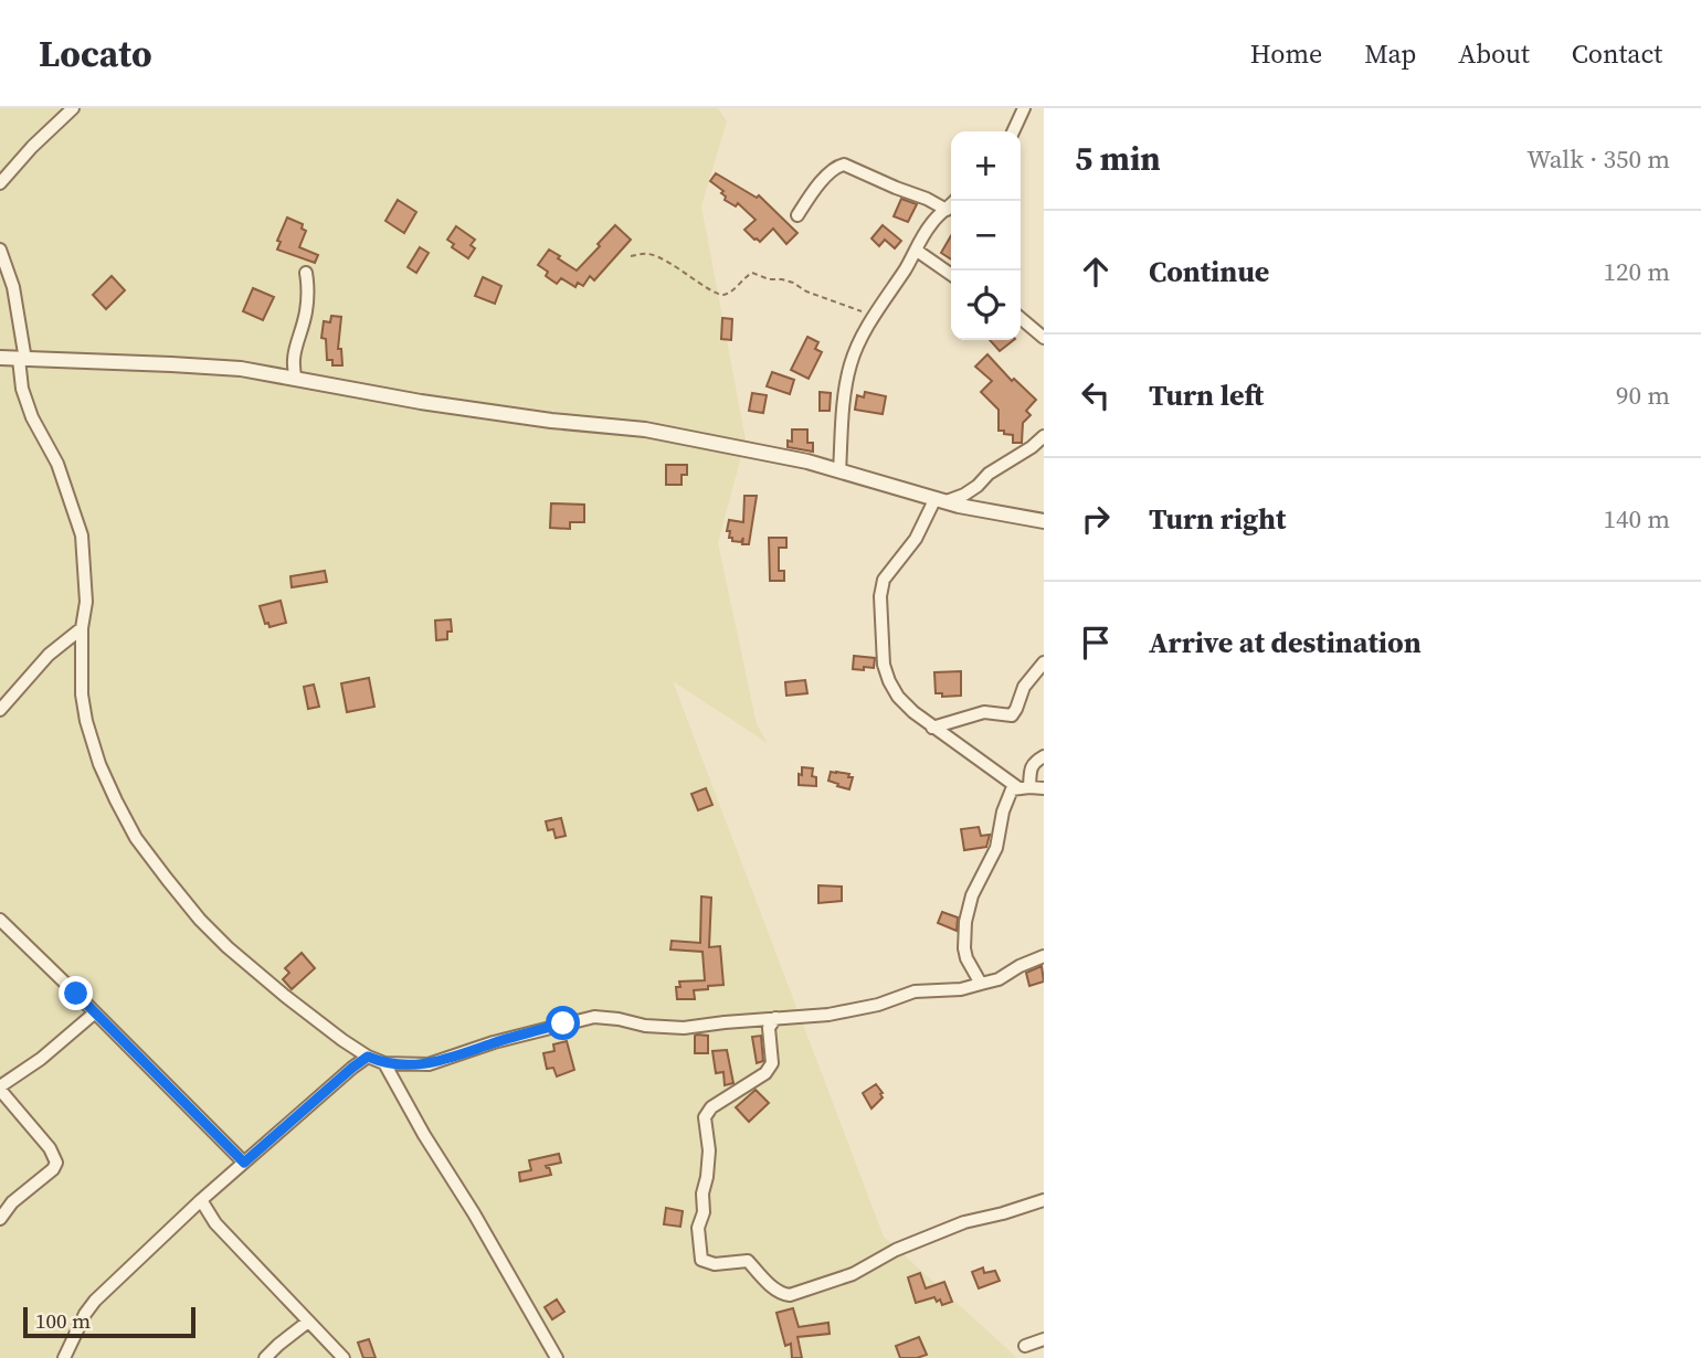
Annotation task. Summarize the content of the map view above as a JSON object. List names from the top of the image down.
{
  "scale_bar": "100 m",
  "page": {
    "header": "Locato",
    "nav": [
      "Home",
      "Map",
      "About",
      "Contact"
    ],
    "heading": ["5 min", "Walk · 350 m"],
    "map_buttons": ["+", "−"],
    "list": [
      ["Continue", "120 m"],
      ["Turn left", "90 m"],
      ["Turn right", "140 m"],
      "Arrive at destination"
    ],
    "scale": "100 m"
  }
}
